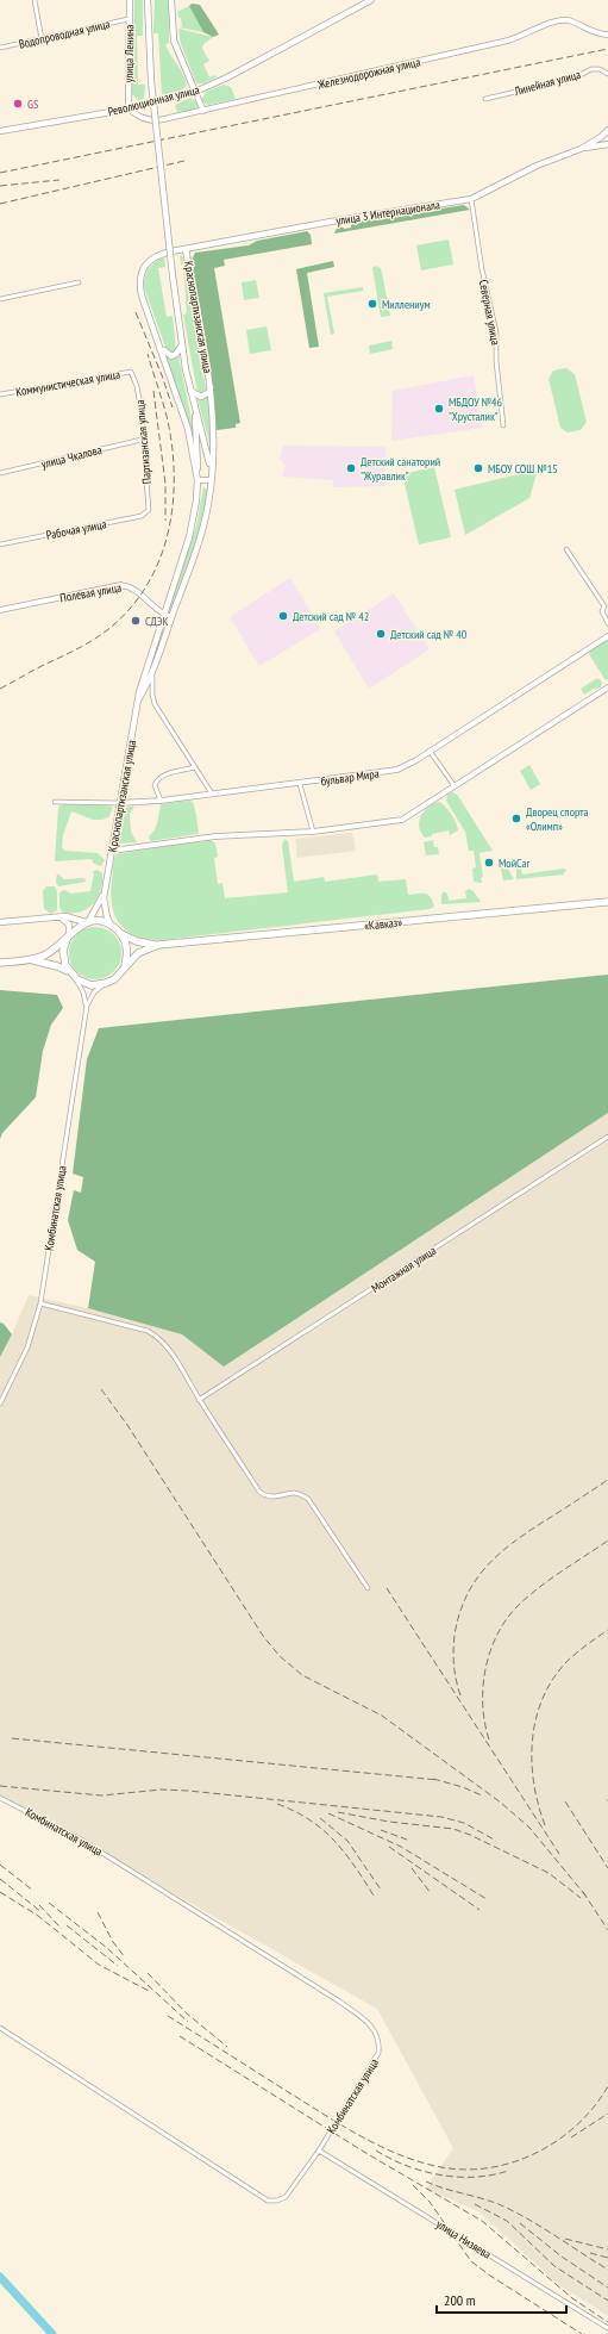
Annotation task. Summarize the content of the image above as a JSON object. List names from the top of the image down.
{
  "streets": {
    "highway": ["«Кавказ»"],
    "main road": [
      "улица Ленина",
      "Революционная улица",
      "улица 3 Интернационала",
      "Краснопартизанская улица"
    ],
    "street": [
      "Водопроводная улица",
      "Железнодорожная улица",
      "Линейная улица",
      "Северная улица",
      "Коммунистическая улица",
      "Партизанская улица",
      "улица Чкалова",
      "Рабочая улица",
      "Полевая улица",
      "бульвар Мира",
      "Комбинатская улица",
      "Монтажная улица",
      "улица Низяева"
    ]
  },
  "crossings": [
    ["Водопроводная улица", "улица Ленина"],
    ["улица Ленина", "Железнодорожная улица"],
    ["улица Ленина", "Революционная улица"],
    ["Железнодорожная улица", "Революционная улица"],
    ["улица 3 Интернационала", "Северная улица"],
    ["улица 3 Интернационала", "Краснопартизанская улица"],
    ["Краснопартизанская улица", "Полевая улица"],
    ["Краснопартизанская улица", "бульвар Мира"],
    ["Краснопартизанская улица", "«Кавказ»"],
    ["Краснопартизанская улица", "Комбинатская улица"],
    ["Коммунистическая улица", "Партизанская улица"],
    ["Партизанская улица", "улица Чкалова"],
    ["Партизанская улица", "Рабочая улица"],
    ["«Кавказ»", "Комбинатская улица"],
    ["Комбинатская улица", "улица Низяева"]
  ],
  "places": [
    "GS",
    "Миллениум",
    "МБДОУ №46 \"Хрусталик\"",
    "Детский санаторий \"Журавлик\"",
    "МБОУ СОШ №15",
    "Детский сад № 42",
    "СДЭК",
    "Детский сад № 40",
    "Дворец спорта «Олимп»",
    "МойCar"
  ],
  "scale_bar": "200 m"
}
